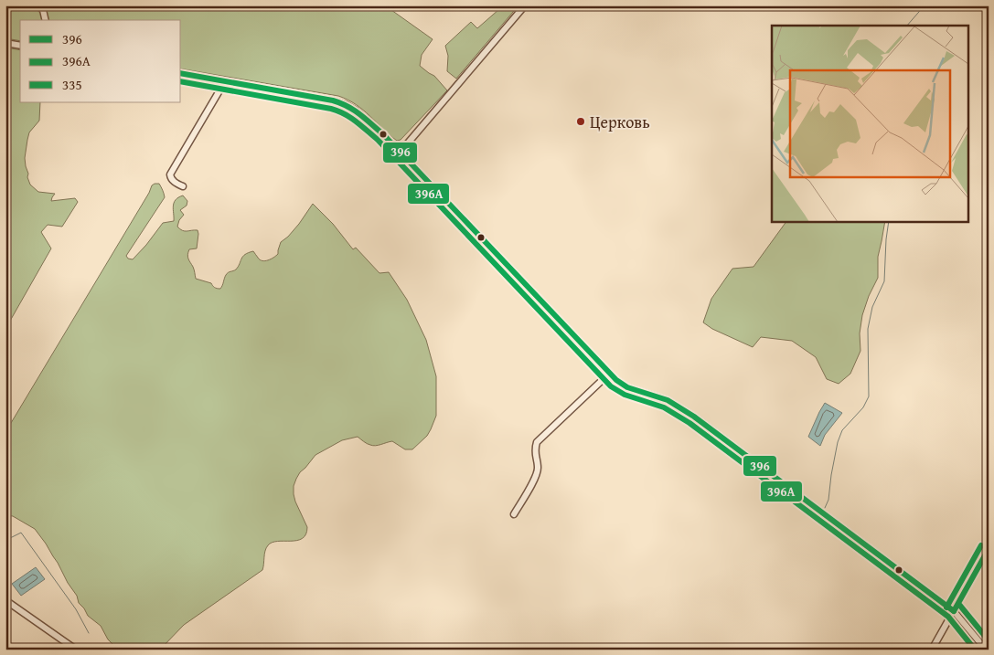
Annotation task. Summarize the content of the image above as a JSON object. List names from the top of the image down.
{
  "places": ["Церковь"],
  "lines": ["transit line 396", "transit line 396А", "transit line 335"],
  "legend": ["396", "396А", "335"]
}
